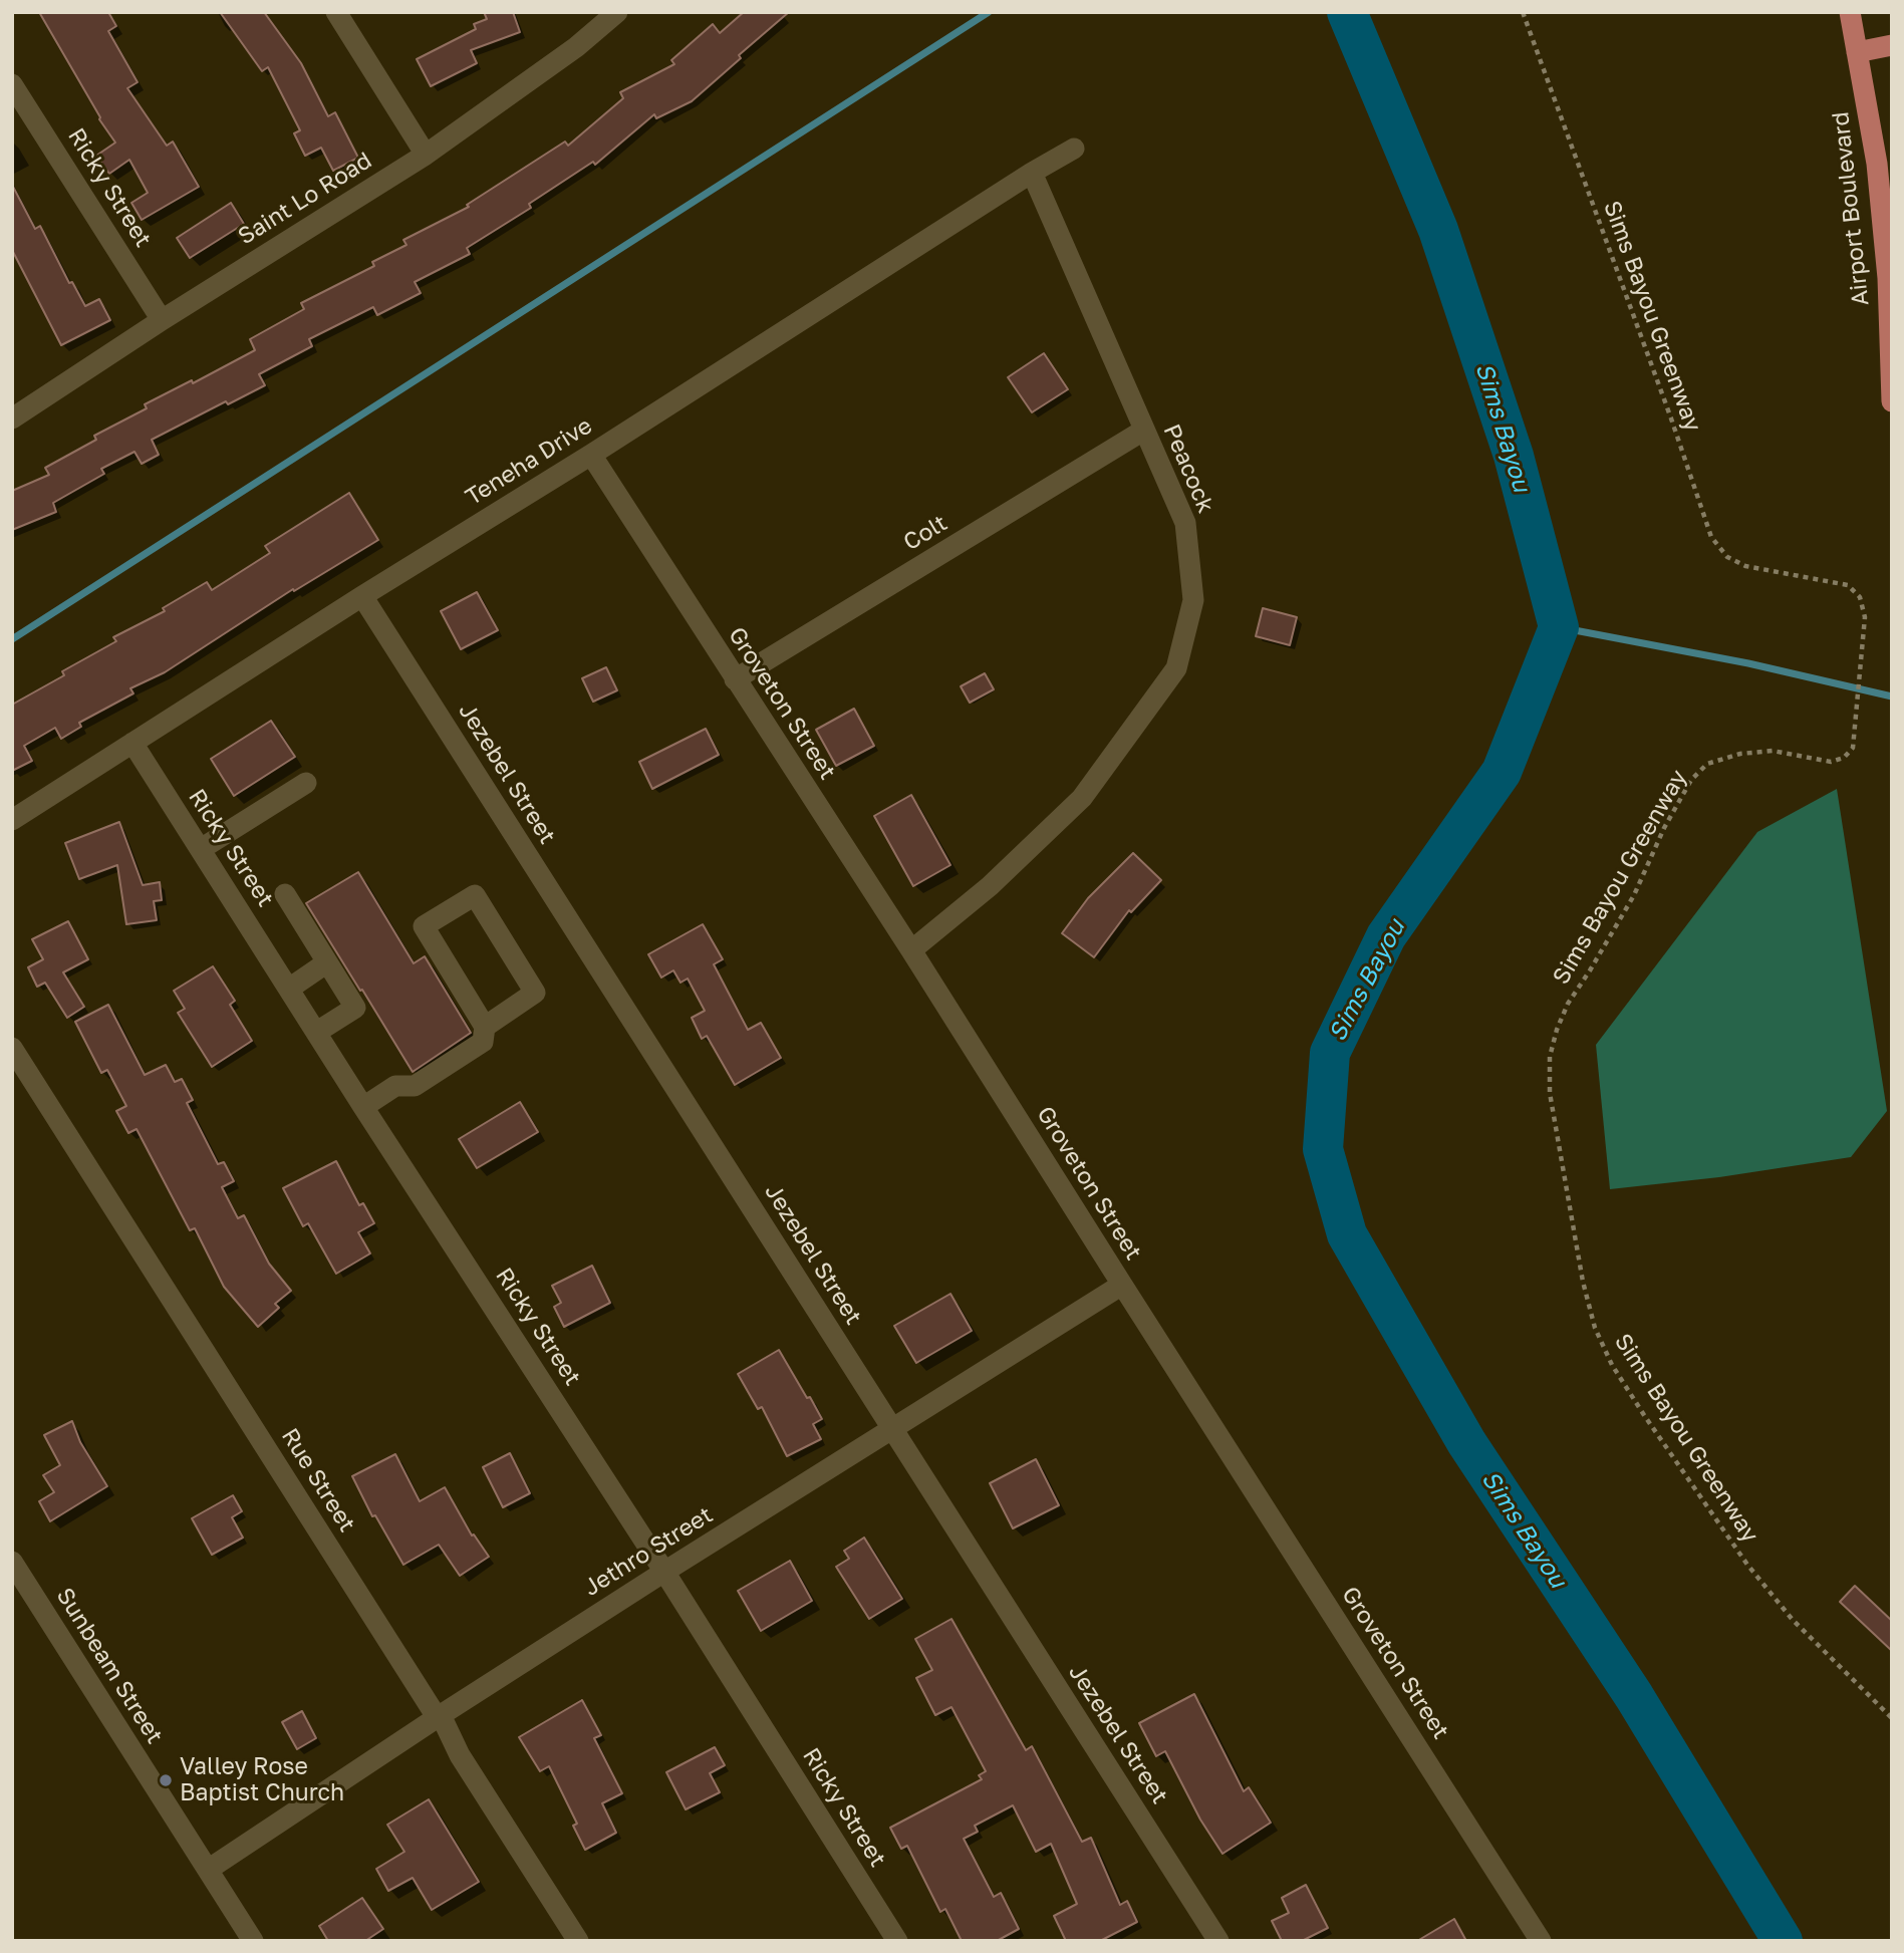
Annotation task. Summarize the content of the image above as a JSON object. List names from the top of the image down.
{
  "streets": {
    "main road": ["Airport Boulevard"],
    "street": [
      "Ricky Street",
      "Saint Lo Road",
      "Teneha Drive",
      "Peacock",
      "Colt",
      "Groveton Street",
      "Jezebel Street",
      "Rue Street",
      "Jethro Street",
      "Sunbeam Street"
    ],
    "path": ["Sims Bayou Greenway"]
  },
  "crossings": [
    ["Ricky Street", "Saint Lo Road"],
    ["Ricky Street", "Teneha Drive"],
    ["Ricky Street", "Jethro Street"],
    ["Teneha Drive", "Peacock"],
    ["Teneha Drive", "Groveton Street"],
    ["Teneha Drive", "Jezebel Street"],
    ["Peacock", "Colt"],
    ["Peacock", "Groveton Street"],
    ["Colt", "Groveton Street"],
    ["Groveton Street", "Jethro Street"],
    ["Jezebel Street", "Jethro Street"],
    ["Rue Street", "Jethro Street"],
    ["Jethro Street", "Sunbeam Street"]
  ],
  "water": ["Sims Bayou"],
  "places": ["Valley Rose Baptist Church"]
}
